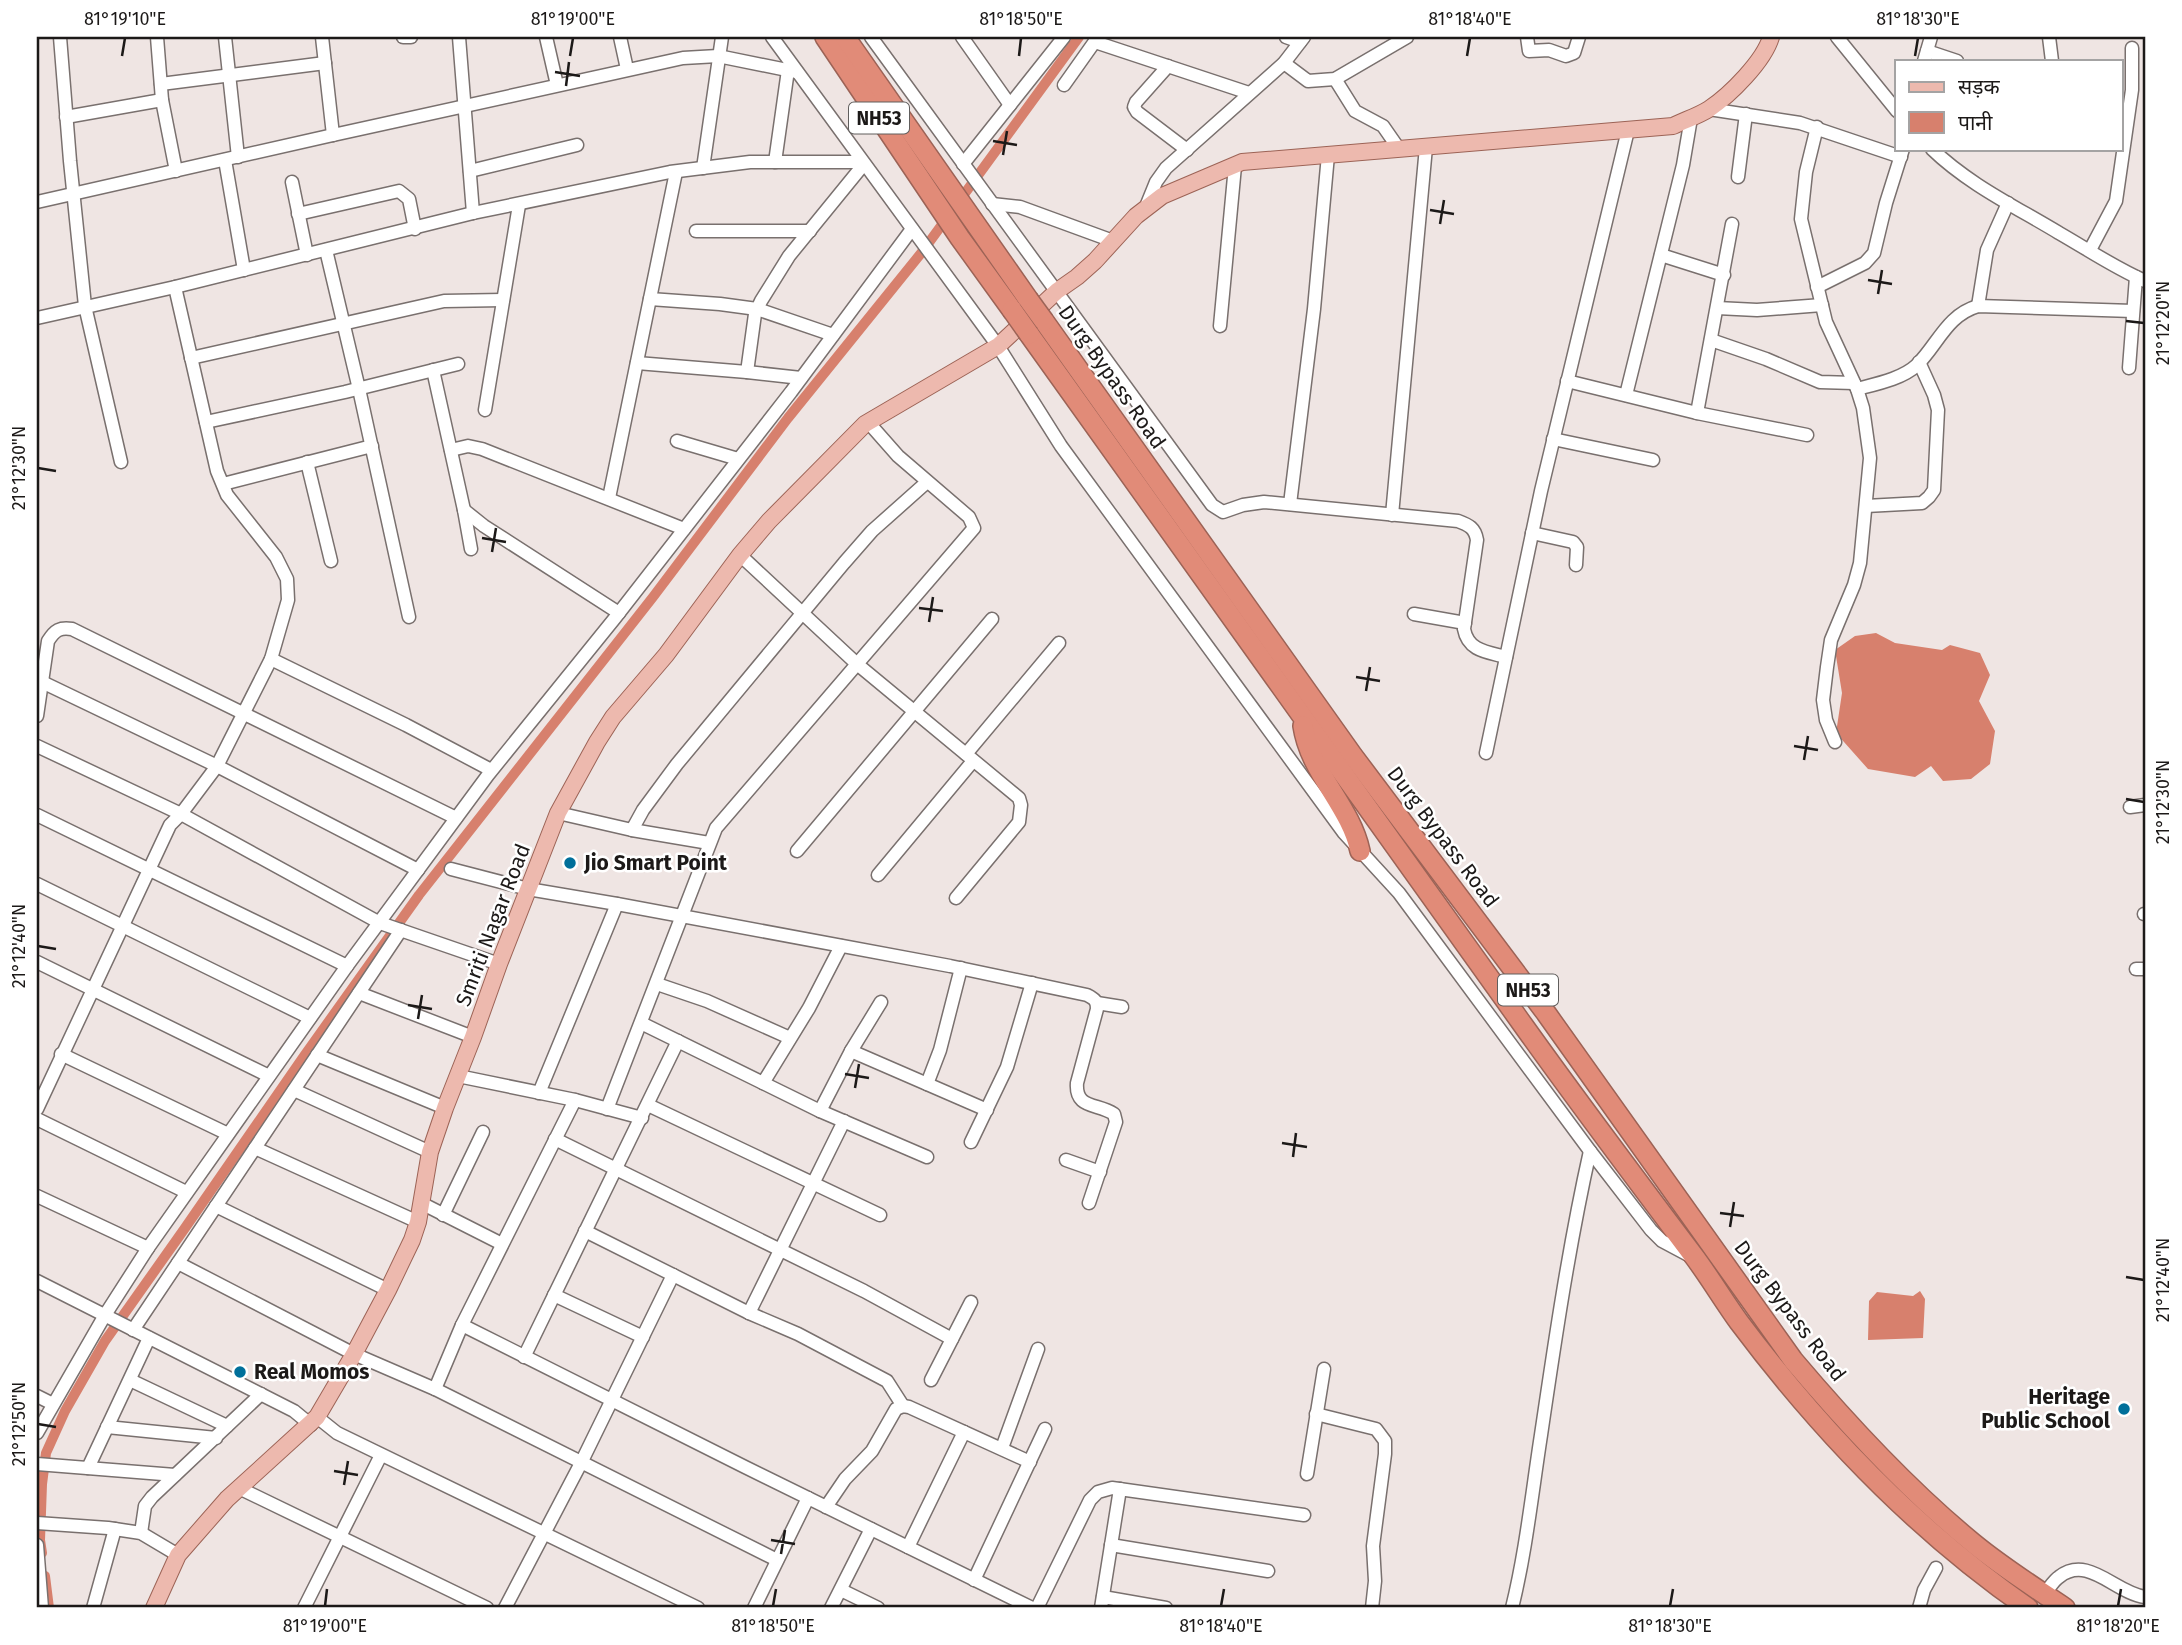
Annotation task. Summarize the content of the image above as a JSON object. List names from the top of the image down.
{
  "streets": {
    "highway": ["NH53", "Durg Bypass Road"],
    "main road": ["Smriti Nagar Road"]
  },
  "places": ["Jio Smart Point", "Real Momos", "Heritage Public School"],
  "legend": ["सड़क", "पानी"],
  "coordinates": [
    "81°19'10\"E",
    "81°19'00\"E",
    "81°18'50\"E",
    "81°18'40\"E",
    "81°18'30\"E",
    "21°12'20\"N",
    "21°12'30\"N",
    "21°12'40\"N",
    "21°12'50\"N",
    "81°18'20\"E"
  ]
}
